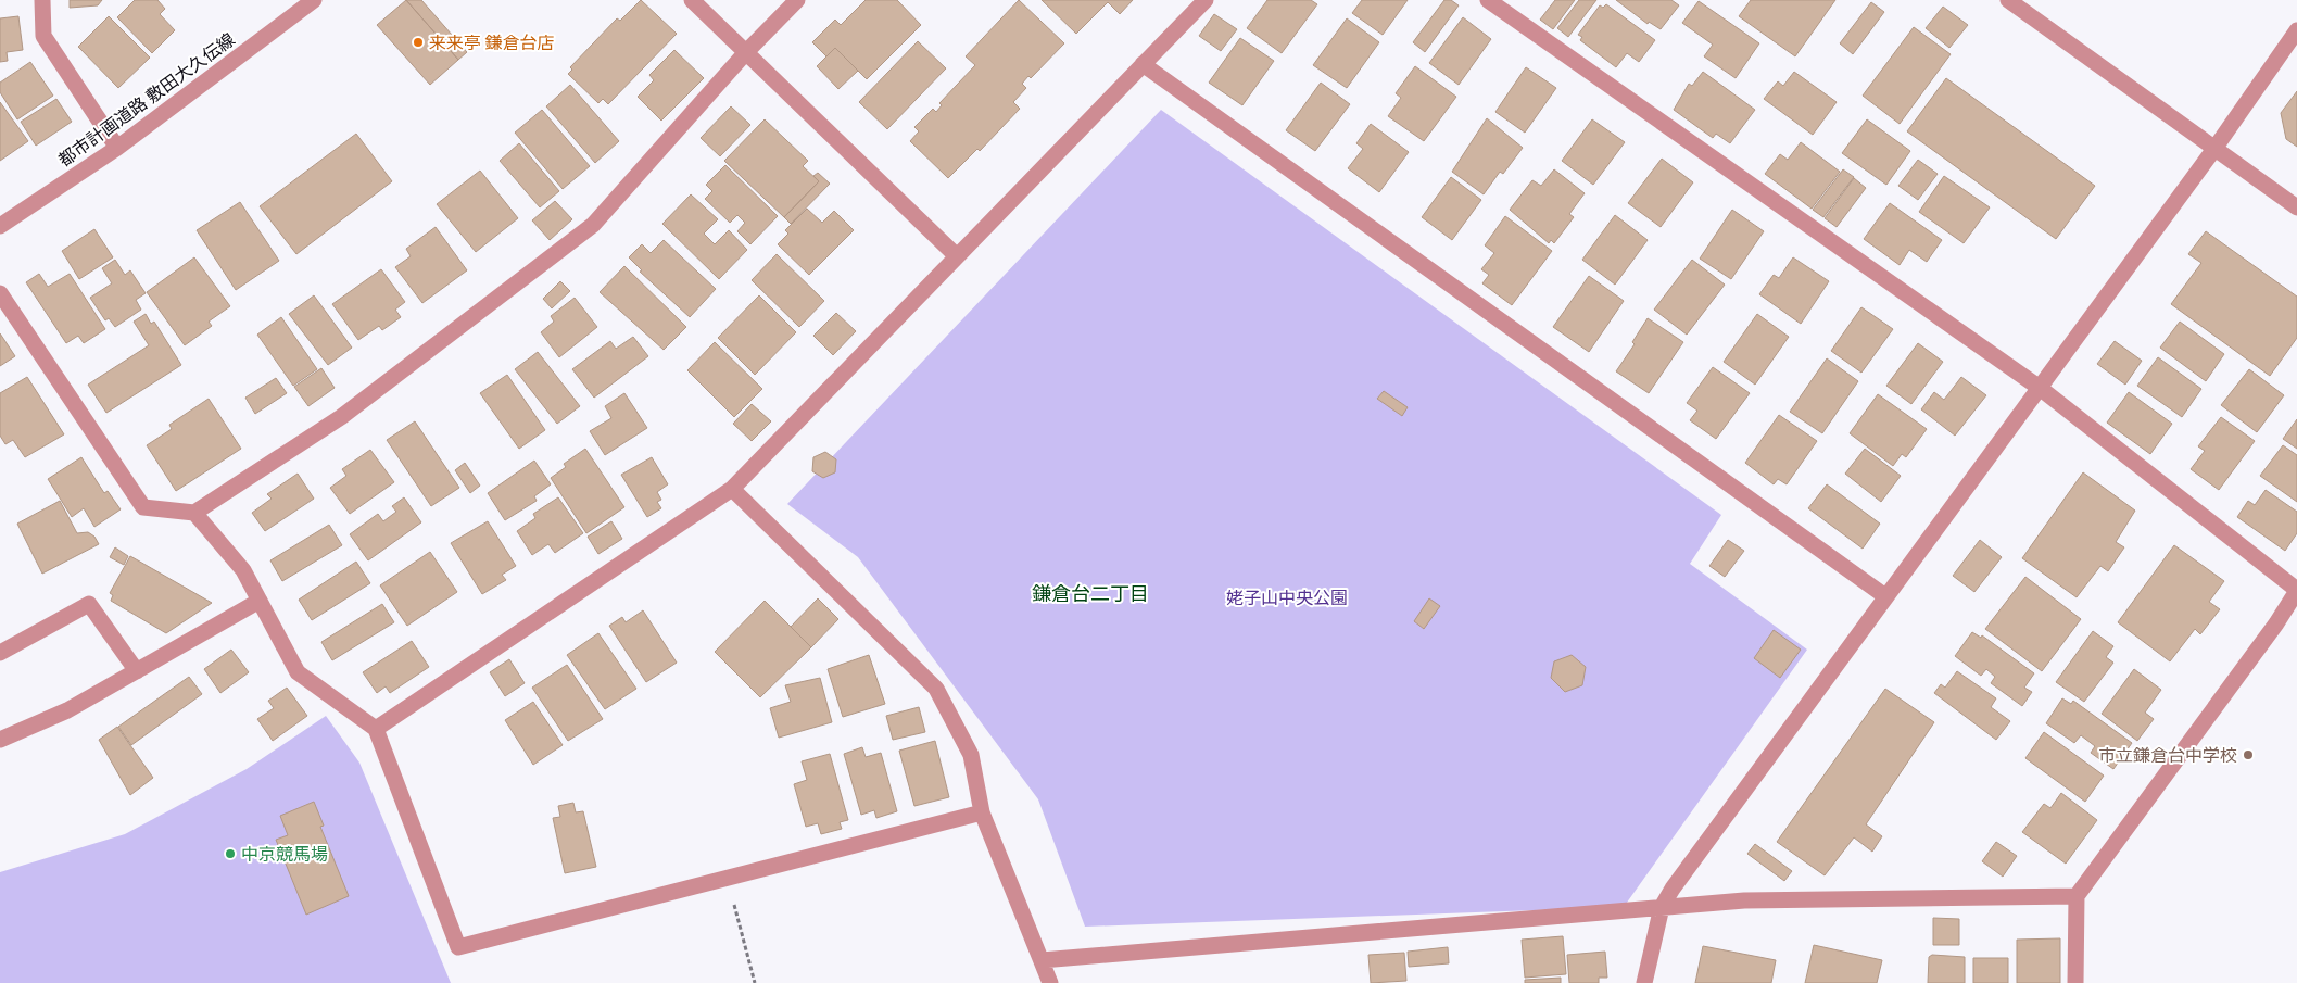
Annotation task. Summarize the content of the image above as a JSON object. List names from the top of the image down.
{
  "streets": {
    "street": ["都市計画道路 敷田大久伝線"]
  },
  "districts": ["鎌倉台二丁目"],
  "parks": ["姥子山中央公園"],
  "places": ["来来亭 鎌倉台店", "市立鎌倉台中学校", "中京競馬場"]
}
